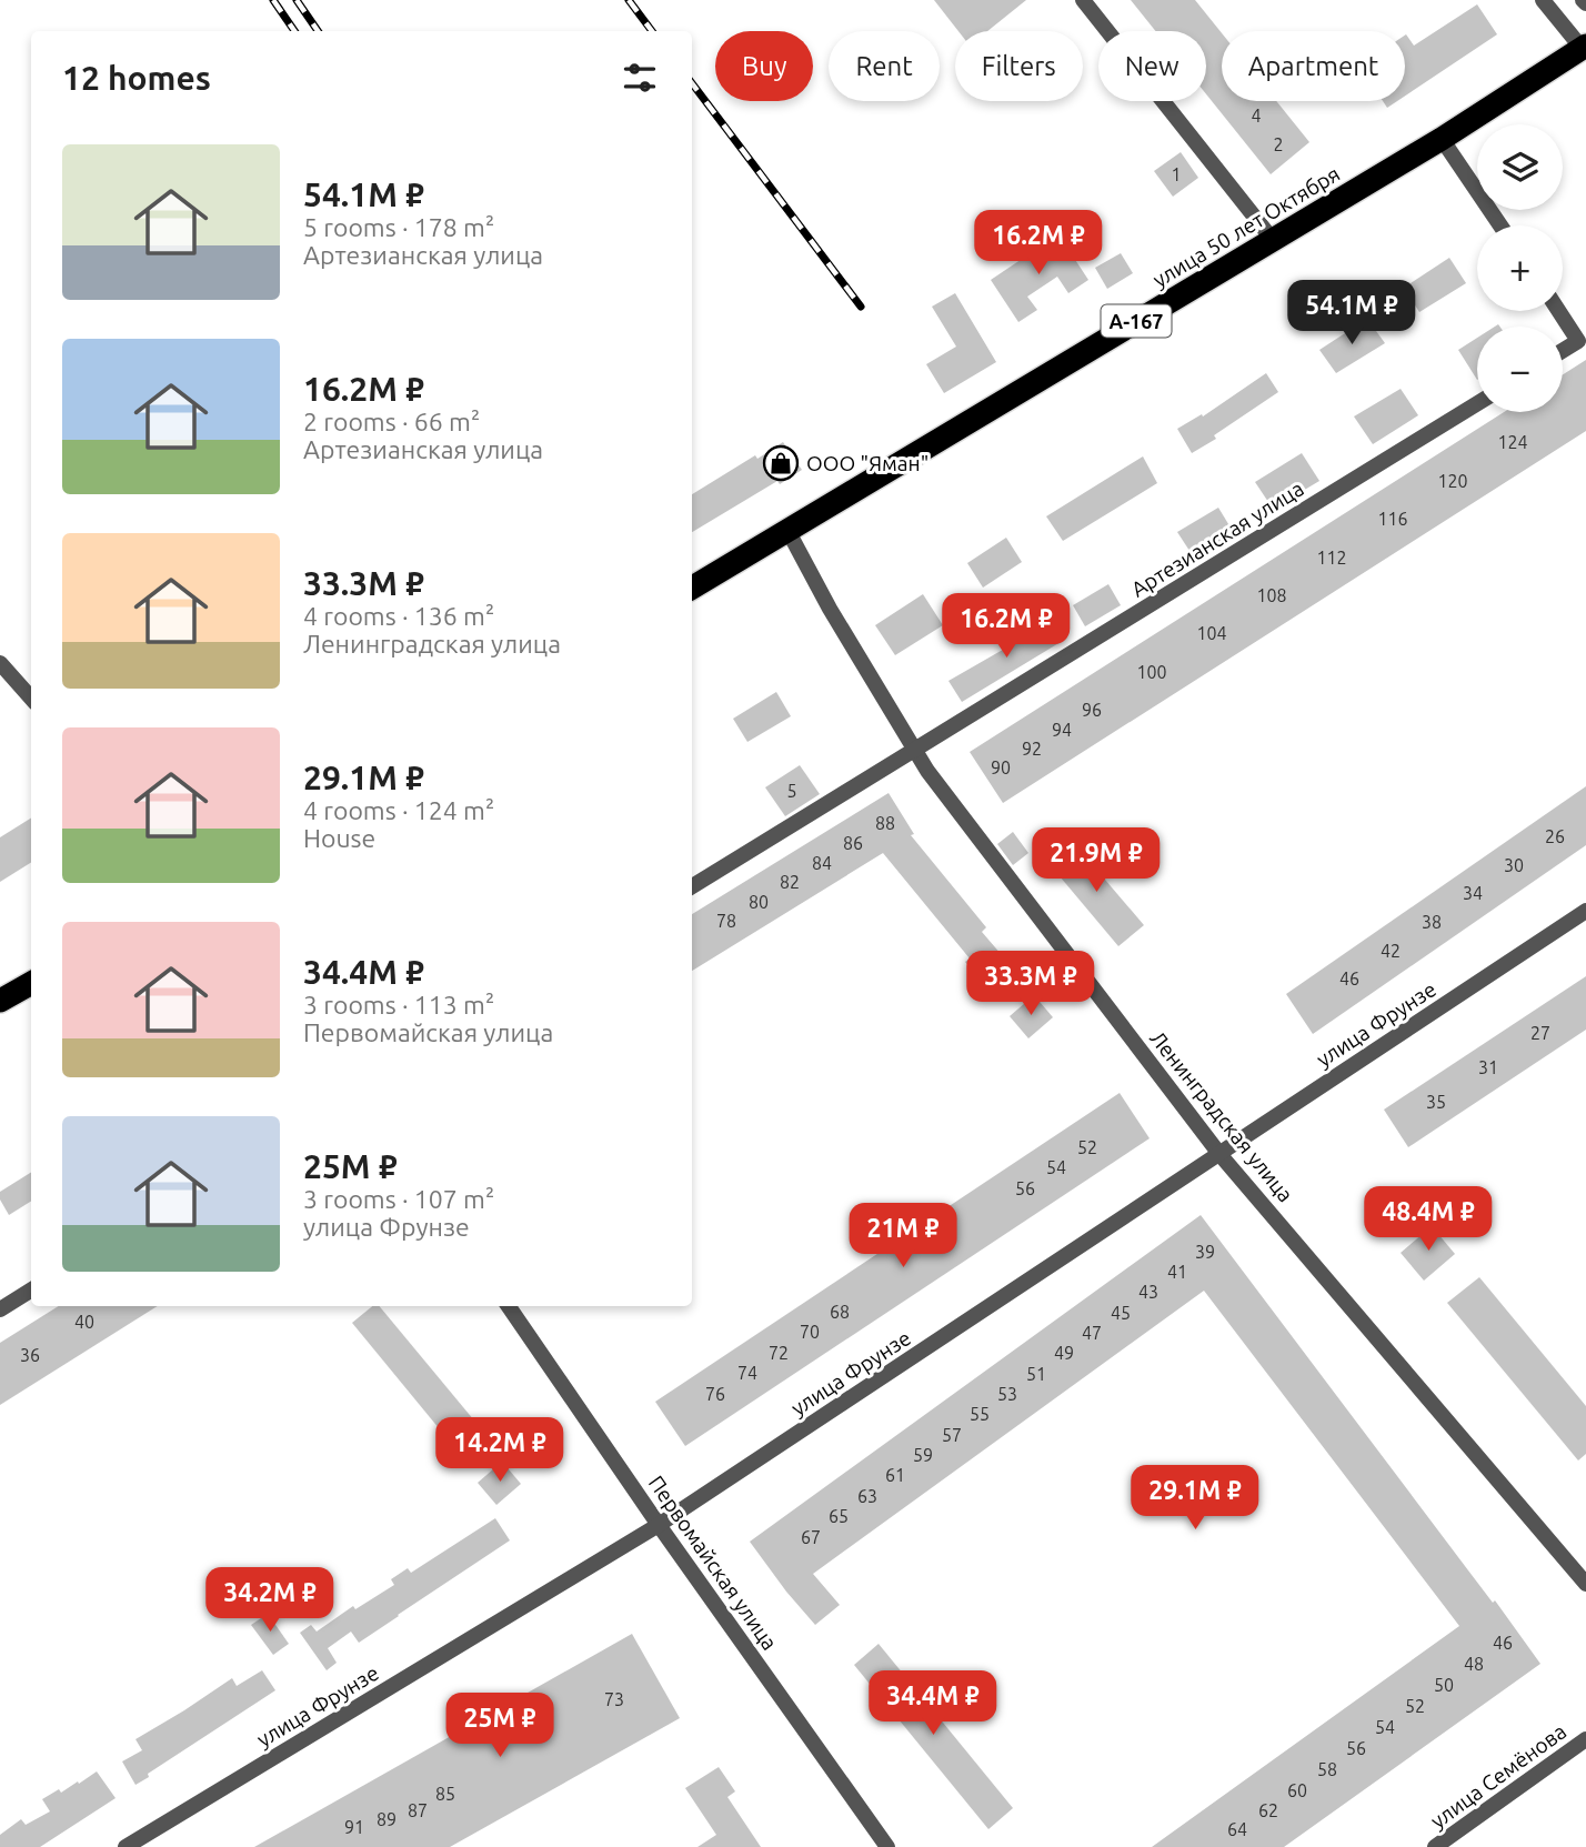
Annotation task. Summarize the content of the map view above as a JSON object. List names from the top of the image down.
{
  "streets": {
    "highway": ["улица 50 лет Октября", "А-167"],
    "street": [
      "Артезианская улица",
      "улица Фрунзе",
      "Ленинградская улица",
      "Первомайская улица",
      "улица Семёнова"
    ]
  },
  "crossings": [
    ["улица 50 лет Октября", "Ленинградская улица"],
    ["Артезианская улица", "Ленинградская улица"],
    ["улица Фрунзе", "Ленинградская улица"],
    ["улица Фрунзе", "Первомайская улица"]
  ],
  "places": {
    "shop": ["ООО \"Яман\""]
  },
  "house_numbers": [
    "4",
    "2",
    "1",
    "124",
    "120",
    "116",
    "112",
    "108",
    "104",
    "100",
    "96",
    "94",
    "92",
    "90",
    "5",
    "88",
    "26",
    "86",
    "84",
    "30",
    "82",
    "34",
    "80",
    "78",
    "38",
    "42",
    "46",
    "27",
    "31",
    "35",
    "52",
    "54",
    "56",
    "39",
    "41",
    "43",
    "68",
    "45",
    "40",
    "70",
    "47",
    "72",
    "49",
    "36",
    "74",
    "51",
    "76",
    "53",
    "55",
    "57",
    "59",
    "61",
    "63",
    "65",
    "67",
    "46",
    "48",
    "50",
    "73",
    "52",
    "54",
    "56",
    "58",
    "60",
    "85",
    "87",
    "62",
    "89",
    "91",
    "64"
  ],
  "page": {
    "chip": [
      "Buy",
      "Rent",
      "Filters",
      "New",
      "Apartment"
    ],
    "heading": "12 homes",
    "map_buttons": ["+", "−"],
    "list": [
      {
        "name": "54.1M ₽",
        "note": "5 rooms · 178 m² · Артезианская улица"
      },
      {
        "name": "16.2M ₽",
        "note": "2 rooms · 66 m² · Артезианская улица"
      },
      {
        "name": "33.3M ₽",
        "note": "4 rooms · 136 m² · Ленинградская улица"
      },
      {
        "name": "29.1M ₽",
        "note": "4 rooms · 124 m² · House"
      },
      {
        "name": "34.4M ₽",
        "note": "3 rooms · 113 m² · Первомайская улица"
      },
      {
        "name": "25M ₽",
        "note": "3 rooms · 107 m² · улица Фрунзе"
      }
    ],
    "price": [
      "16.2M ₽",
      "54.1M ₽",
      "16.2M ₽",
      "21.9M ₽",
      "33.3M ₽",
      "48.4M ₽",
      "21M ₽",
      "14.2M ₽",
      "29.1M ₽",
      "34.2M ₽",
      "34.4M ₽",
      "25M ₽"
    ]
  }
}
